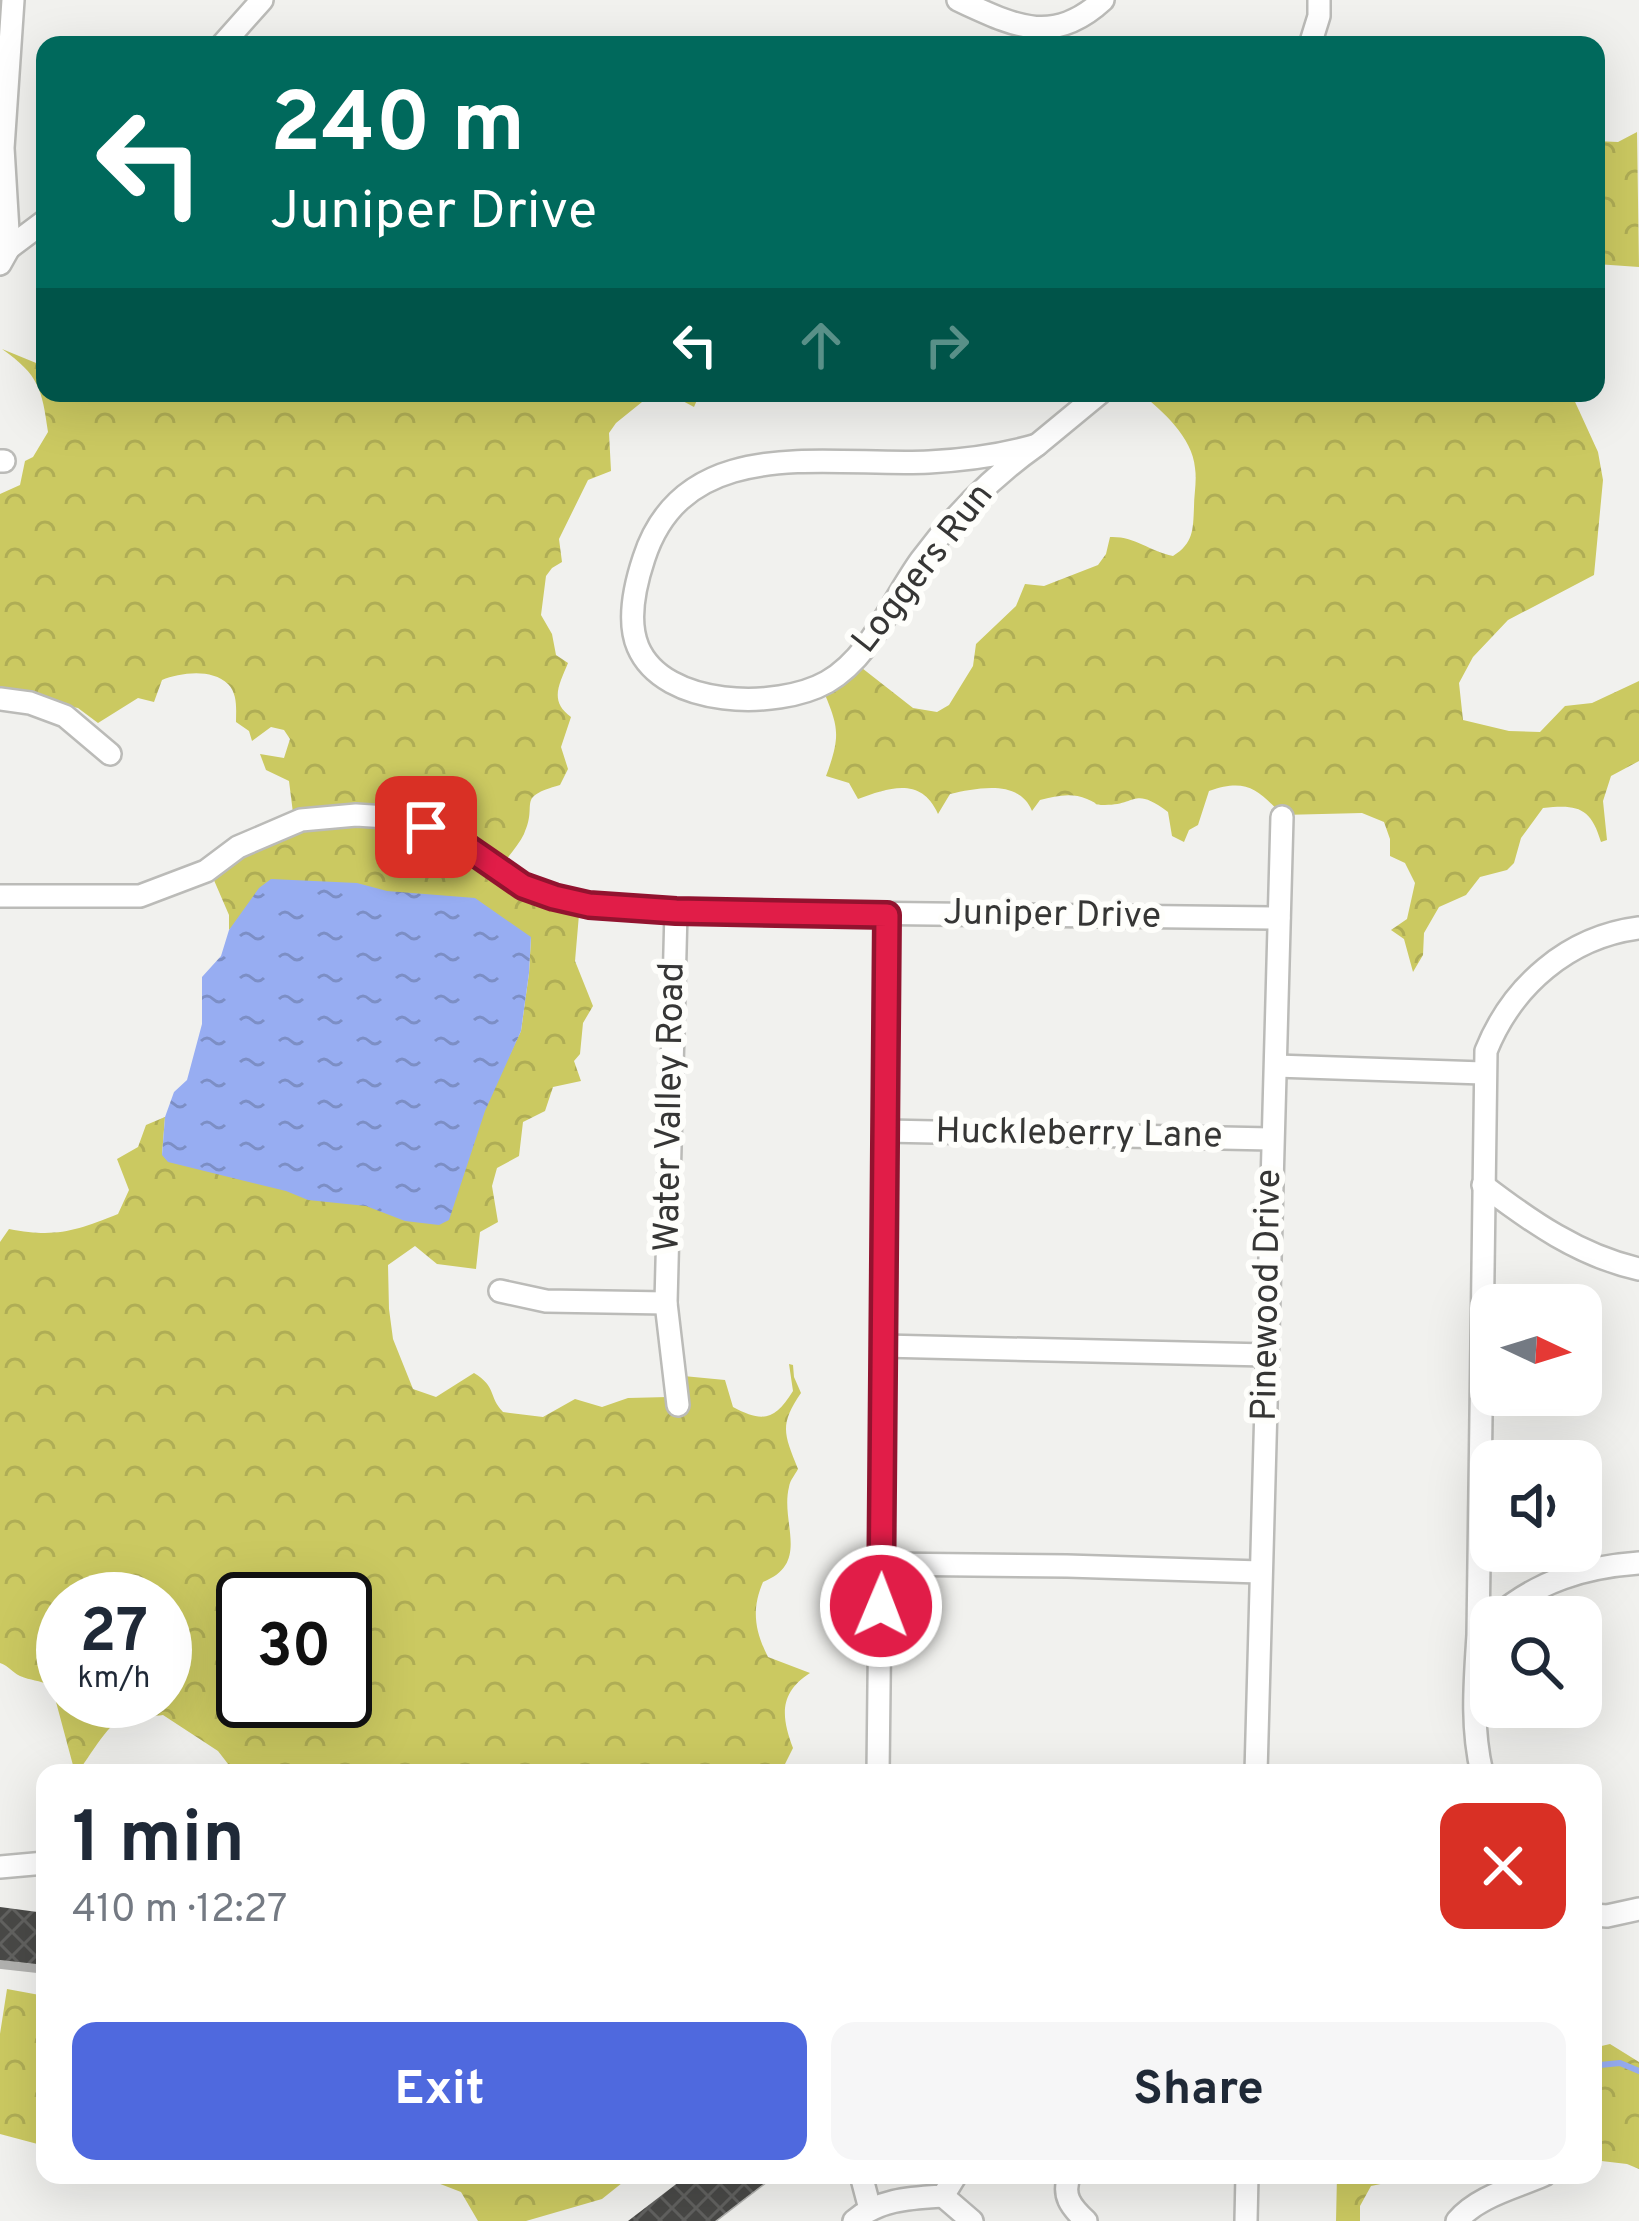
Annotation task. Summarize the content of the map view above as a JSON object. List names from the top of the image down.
{
  "streets": {
    "street": [
      "Loggers Run",
      "Juniper Drive",
      "Water Valley Road",
      "Huckleberry Lane",
      "Pinewood Drive"
    ]
  },
  "crossings": [
    ["Juniper Drive", "Water Valley Road"],
    ["Juniper Drive", "Pinewood Drive"],
    ["Huckleberry Lane", "Pinewood Drive"]
  ],
  "north": "right",
  "page": {
    "turn": ["240 m", "Juniper Drive"],
    "speed": "27 km/h",
    "limit": "30",
    "heading": ["1 min", "410 m · 12:27"],
    "buttons": ["Exit", "Share"]
  }
}
